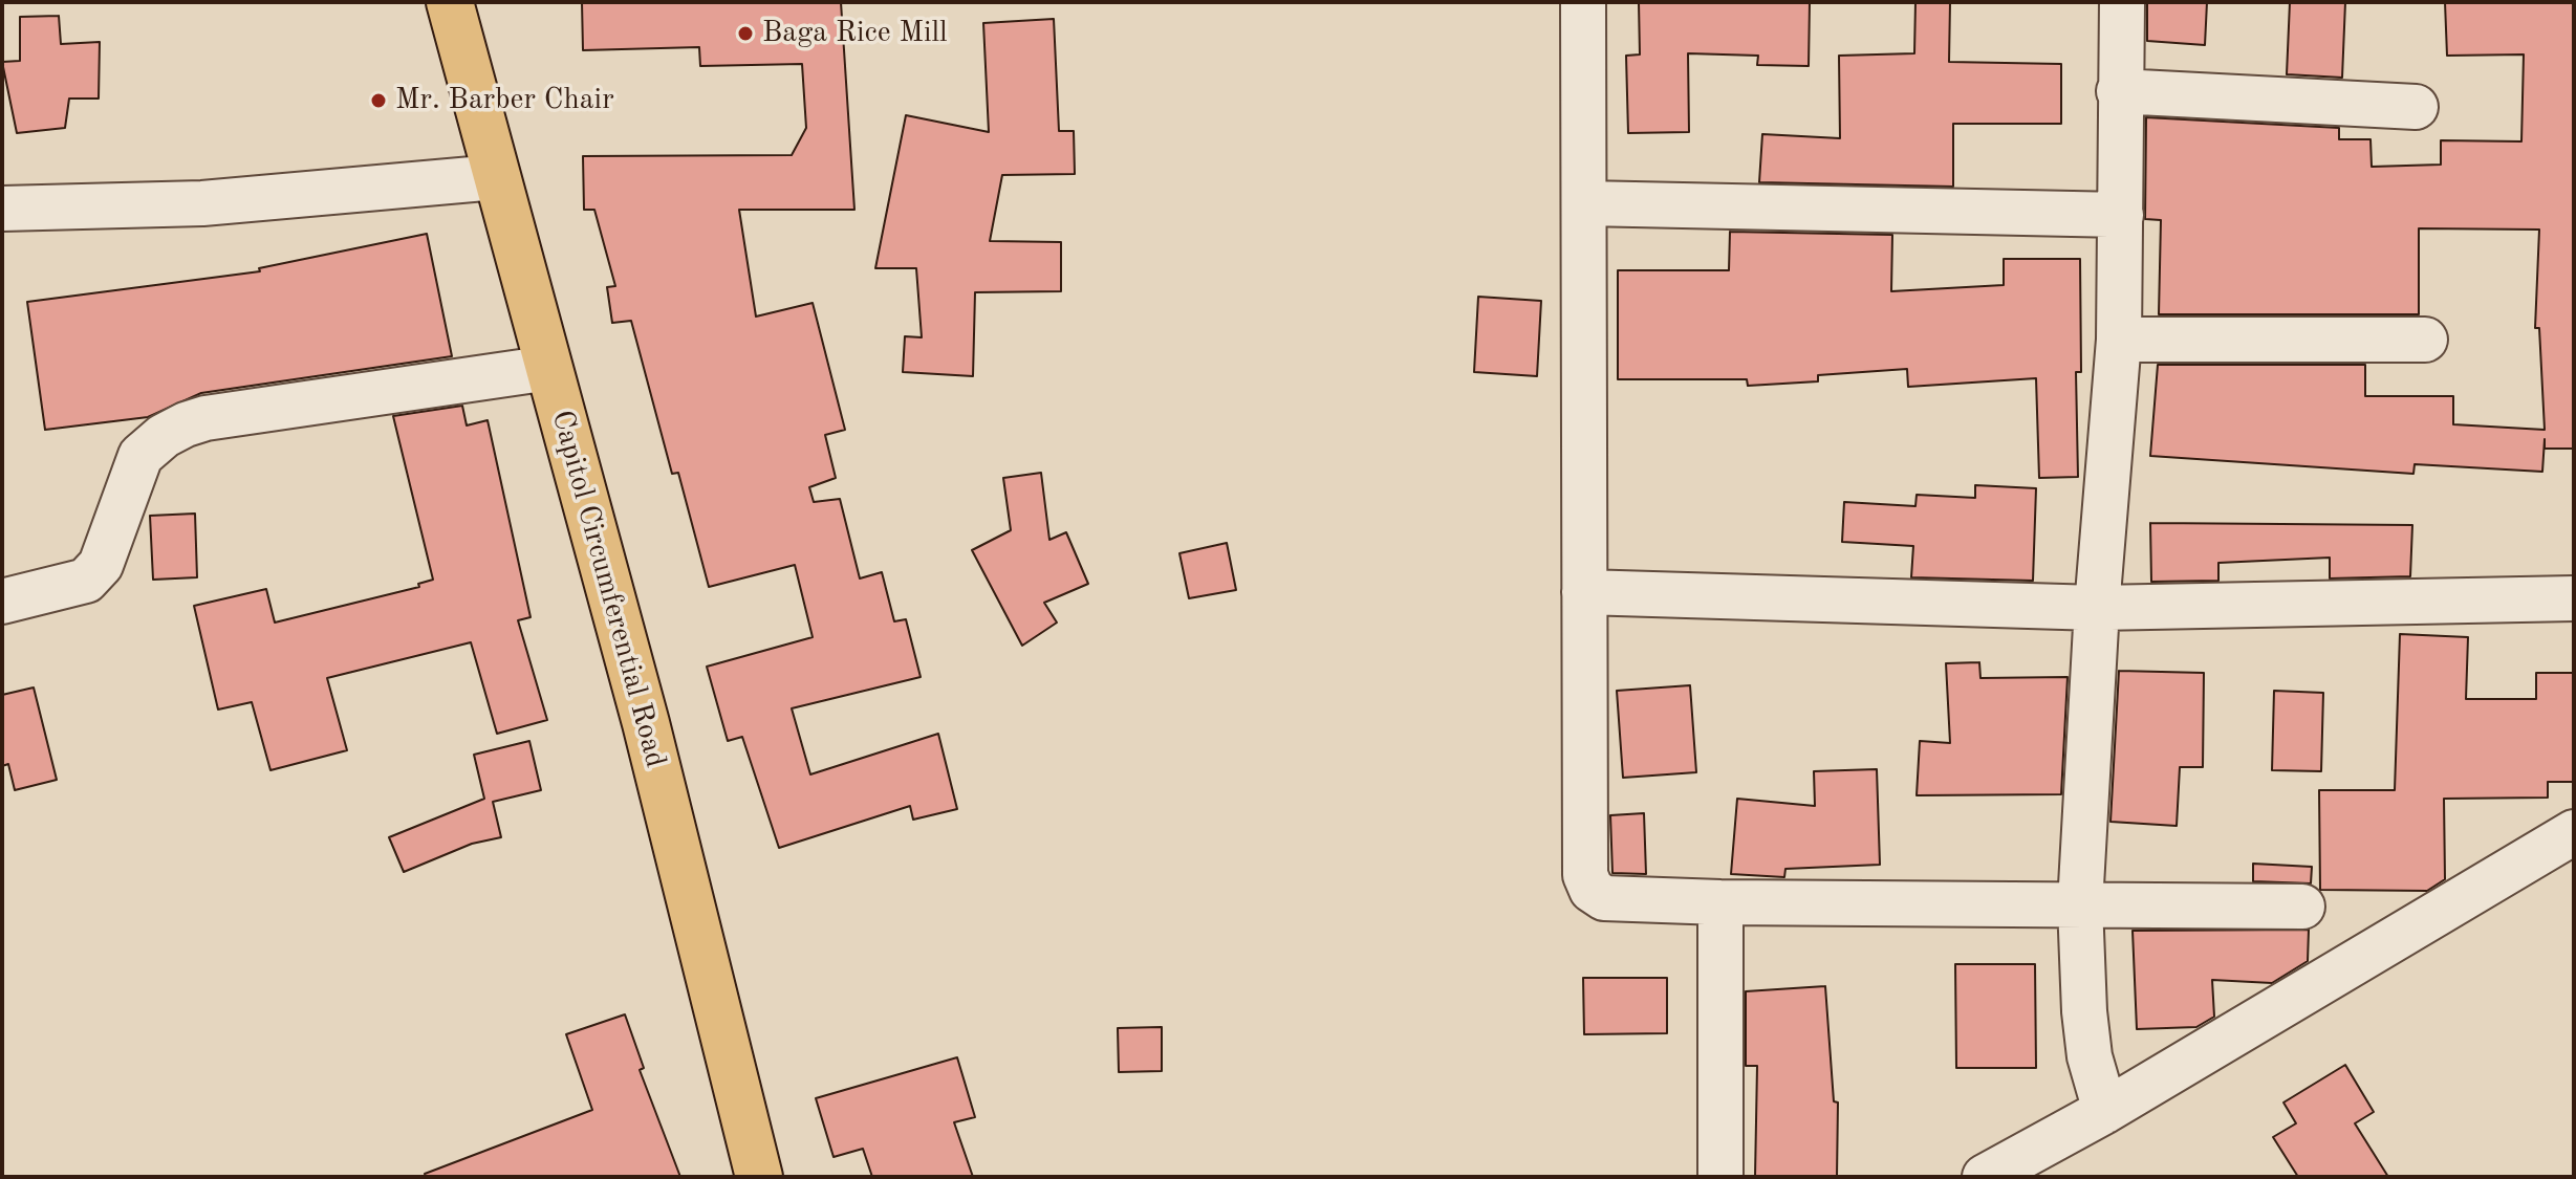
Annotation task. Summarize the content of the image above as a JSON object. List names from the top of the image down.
{
  "streets": {
    "main road": ["Capitol Circumferential Road"]
  },
  "places": ["Baga Rice Mill", "Mr. Barber Chair"]
}
